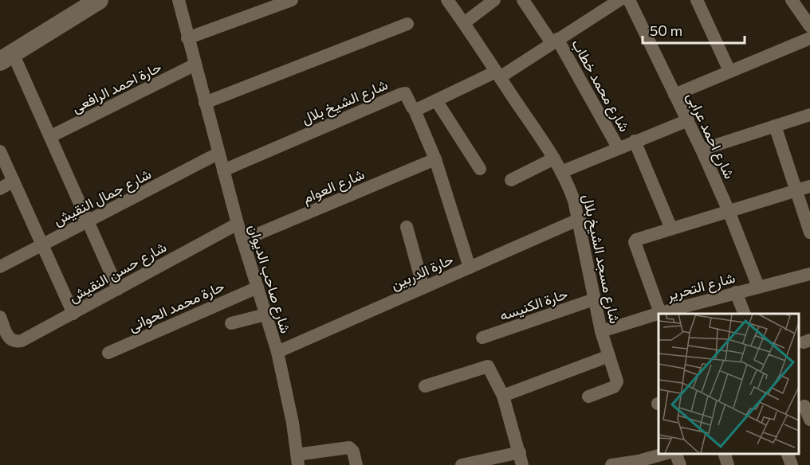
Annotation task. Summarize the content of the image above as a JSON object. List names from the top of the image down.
{
  "streets": {
    "street": [
      "شارع محمد خطاب",
      "حارة احمد الرافعى",
      "شارع الشيخ بلال",
      "شارع احمد عرابى",
      "شارع العوام",
      "شارع جمال النقيش",
      "شارع مسجد الشيخ بلال",
      "شارع حسن النقيش",
      "حارة الدربين",
      "شارع صاحب الديوان",
      "شارع التحرير",
      "حارة الكنيسه",
      "حارة محمد الحوانى"
    ]
  },
  "crossings": [
    ["حارة احمد الرافعى", "شارع صاحب الديوان"],
    ["شارع الشيخ بلال", "شارع صاحب الديوان"],
    ["شارع احمد عرابى", "شارع التحرير"],
    ["شارع العوام", "شارع صاحب الديوان"],
    ["شارع جمال النقيش", "شارع صاحب الديوان"],
    ["شارع مسجد الشيخ بلال", "حارة الدربين"],
    ["شارع مسجد الشيخ بلال", "شارع التحرير"],
    ["شارع مسجد الشيخ بلال", "حارة الكنيسه"],
    ["شارع حسن النقيش", "شارع صاحب الديوان"],
    ["حارة الدربين", "شارع صاحب الديوان"],
    ["شارع صاحب الديوان", "حارة محمد الحوانى"]
  ],
  "scale_bar": "50 m"
}
